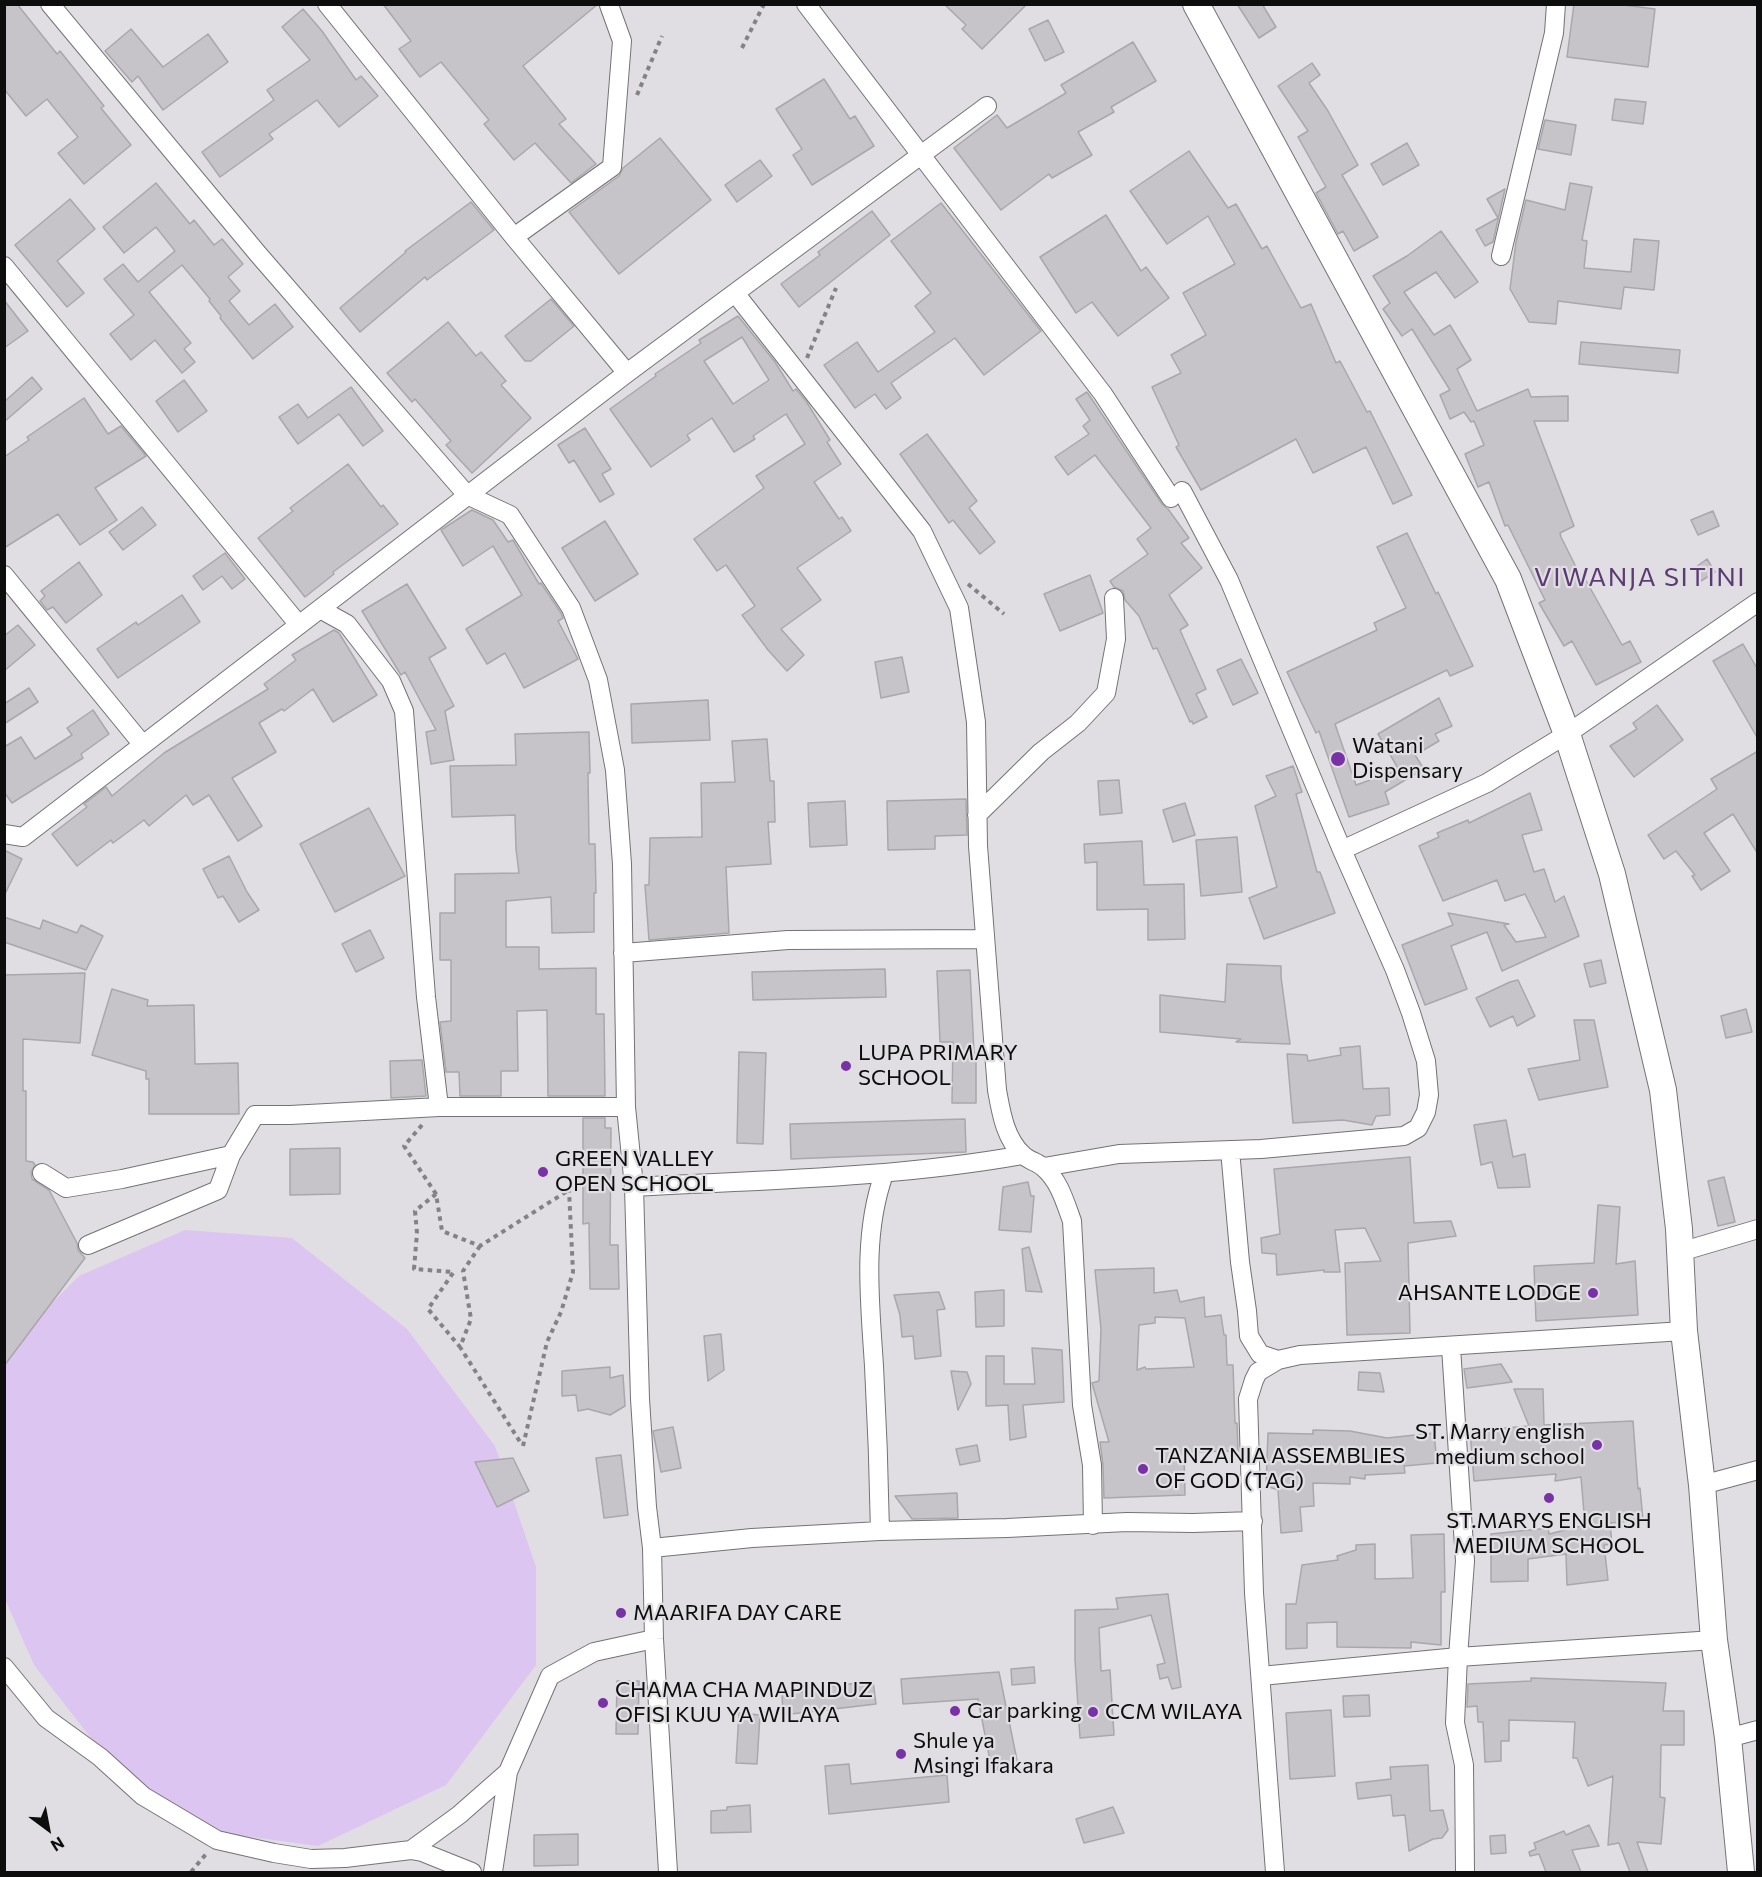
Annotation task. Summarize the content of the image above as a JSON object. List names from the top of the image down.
{
  "districts": ["VIWANJA SITINI"],
  "places": [
    "Watani Dispensary",
    "LUPA PRIMARY SCHOOL",
    "GREEN VALLEY OPEN SCHOOL",
    "AHSANTE LODGE",
    "ST. Marry english medium school",
    "TANZANIA ASSEMBLIES OF GOD (TAG)",
    "ST.MARYS ENGLISH MEDIUM SCHOOL",
    "MAARIFA DAY CARE",
    "CHAMA CHA MAPINDUZ OFISI KUU YA WILAYA",
    "Car parking",
    "CCM WILAYA",
    "Shule ya Msingi Ifakara"
  ],
  "north": "bottom right"
}
